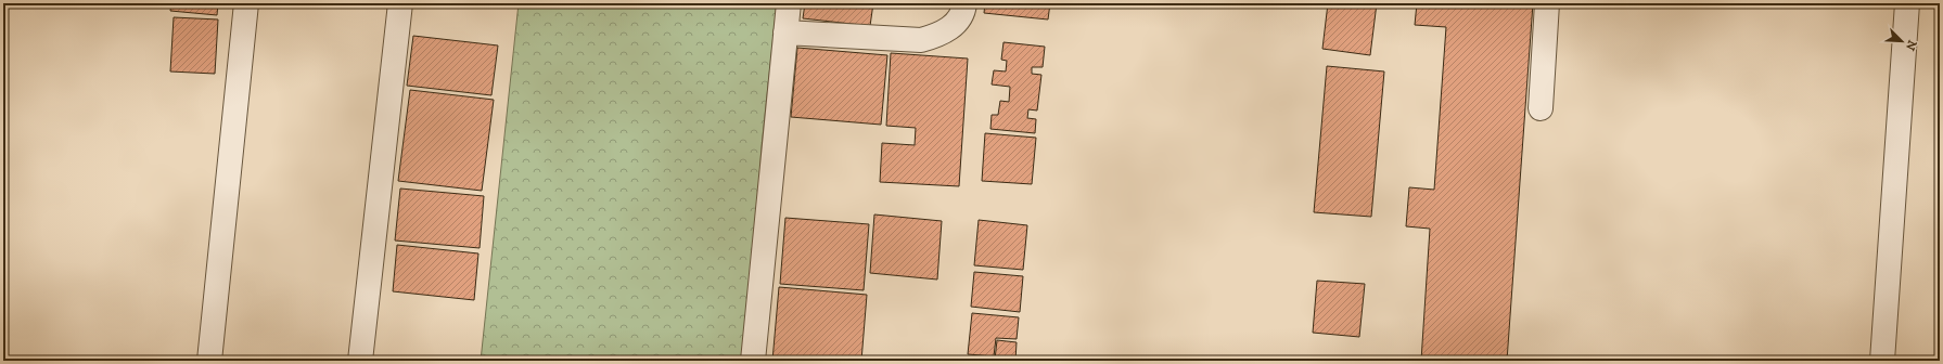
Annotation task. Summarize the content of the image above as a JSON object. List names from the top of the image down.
{
  "north": "bottom right"
}
